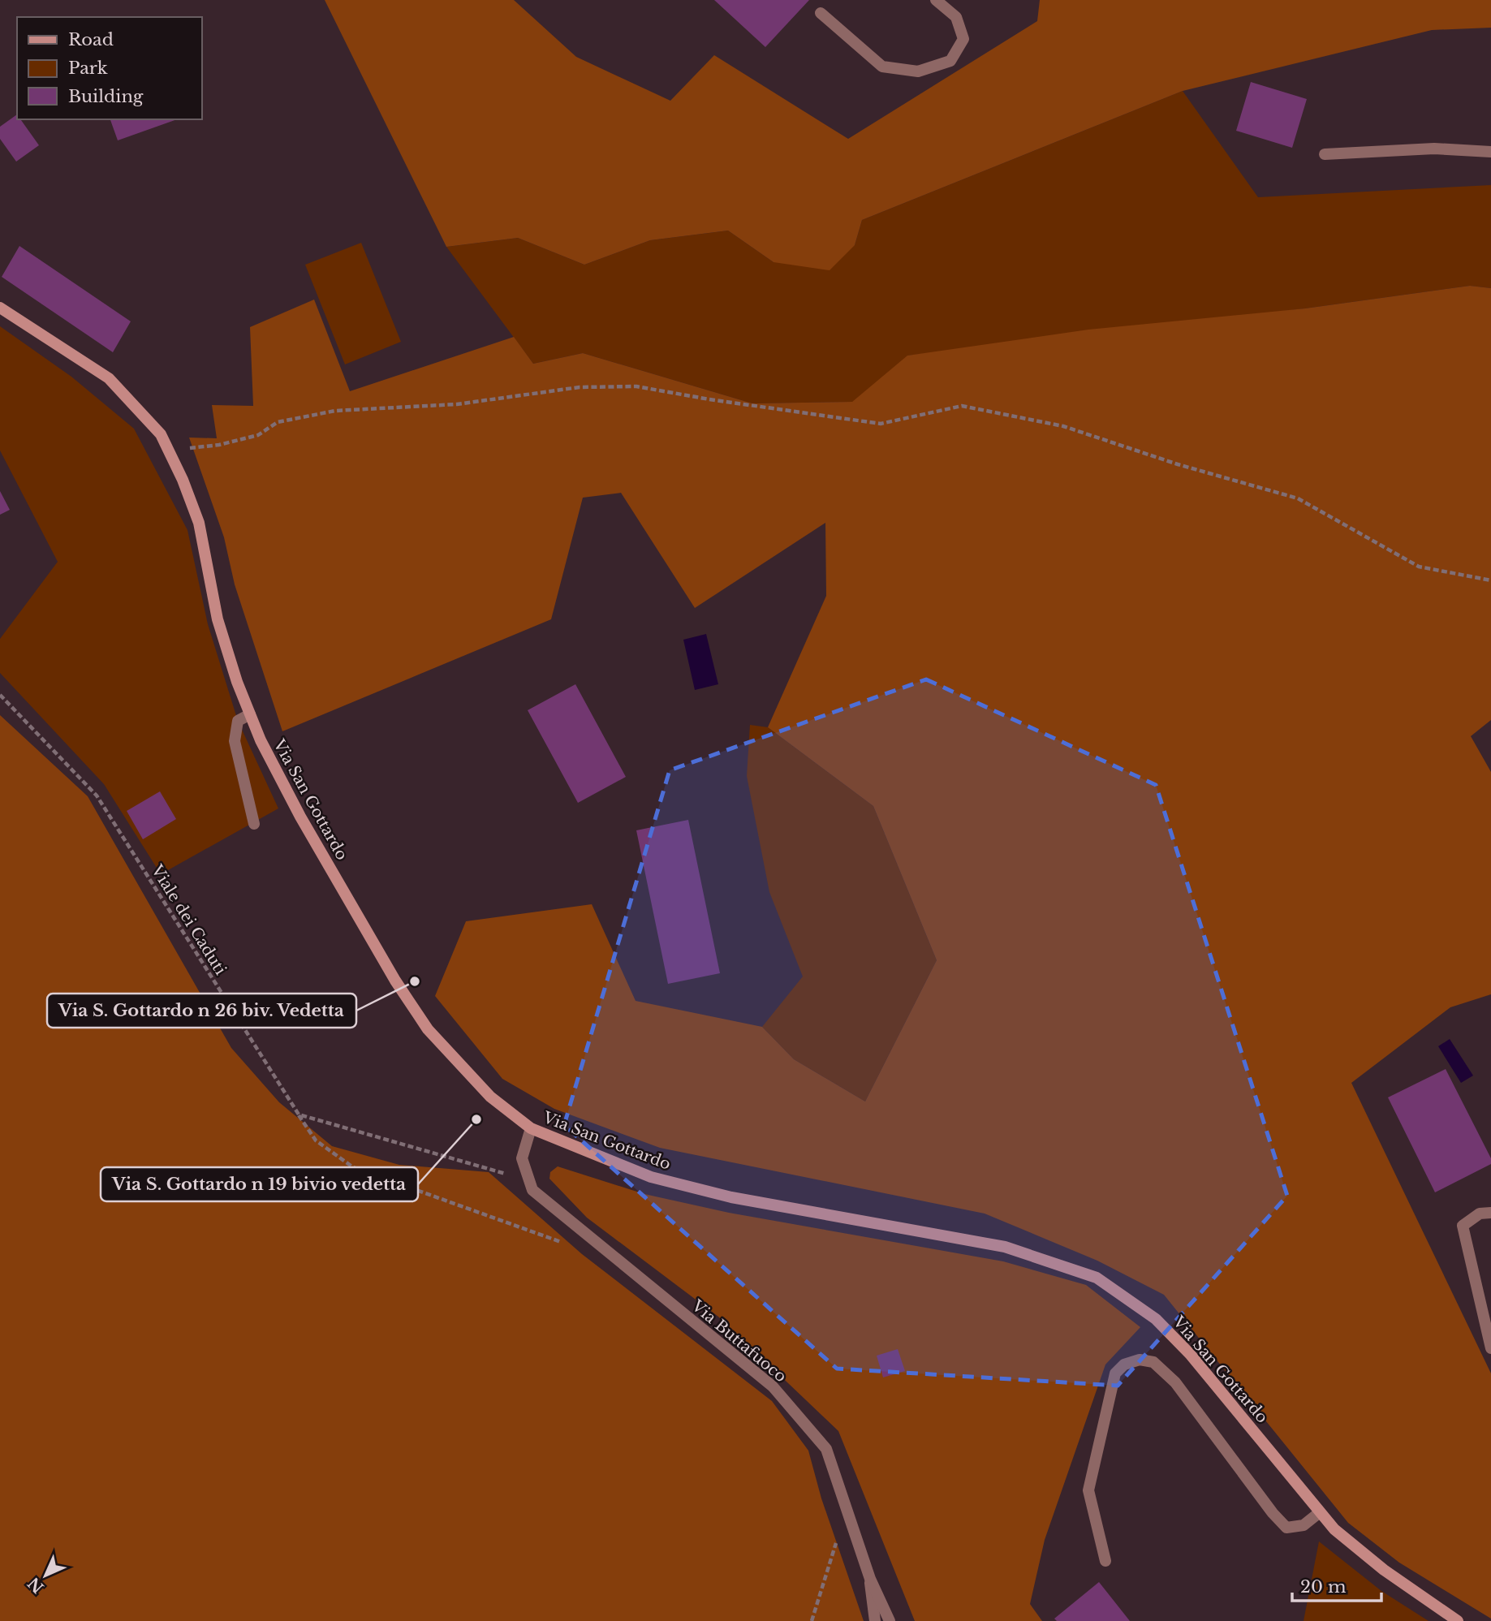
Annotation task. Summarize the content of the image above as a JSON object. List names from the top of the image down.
{
  "streets": {
    "street": ["Via San Gottardo", "Via Buttafuoco"],
    "path": ["Viale dei Caduti"]
  },
  "crossings": [
    ["Via San Gottardo", "Via Buttafuoco"]
  ],
  "places": ["Via S. Gottardo n 26 biv. Vedetta", "Via S. Gottardo n 19 bivio vedetta"],
  "legend": ["Road", "Park", "Building"],
  "scale_bar": "20 m",
  "north": "bottom left"
}
